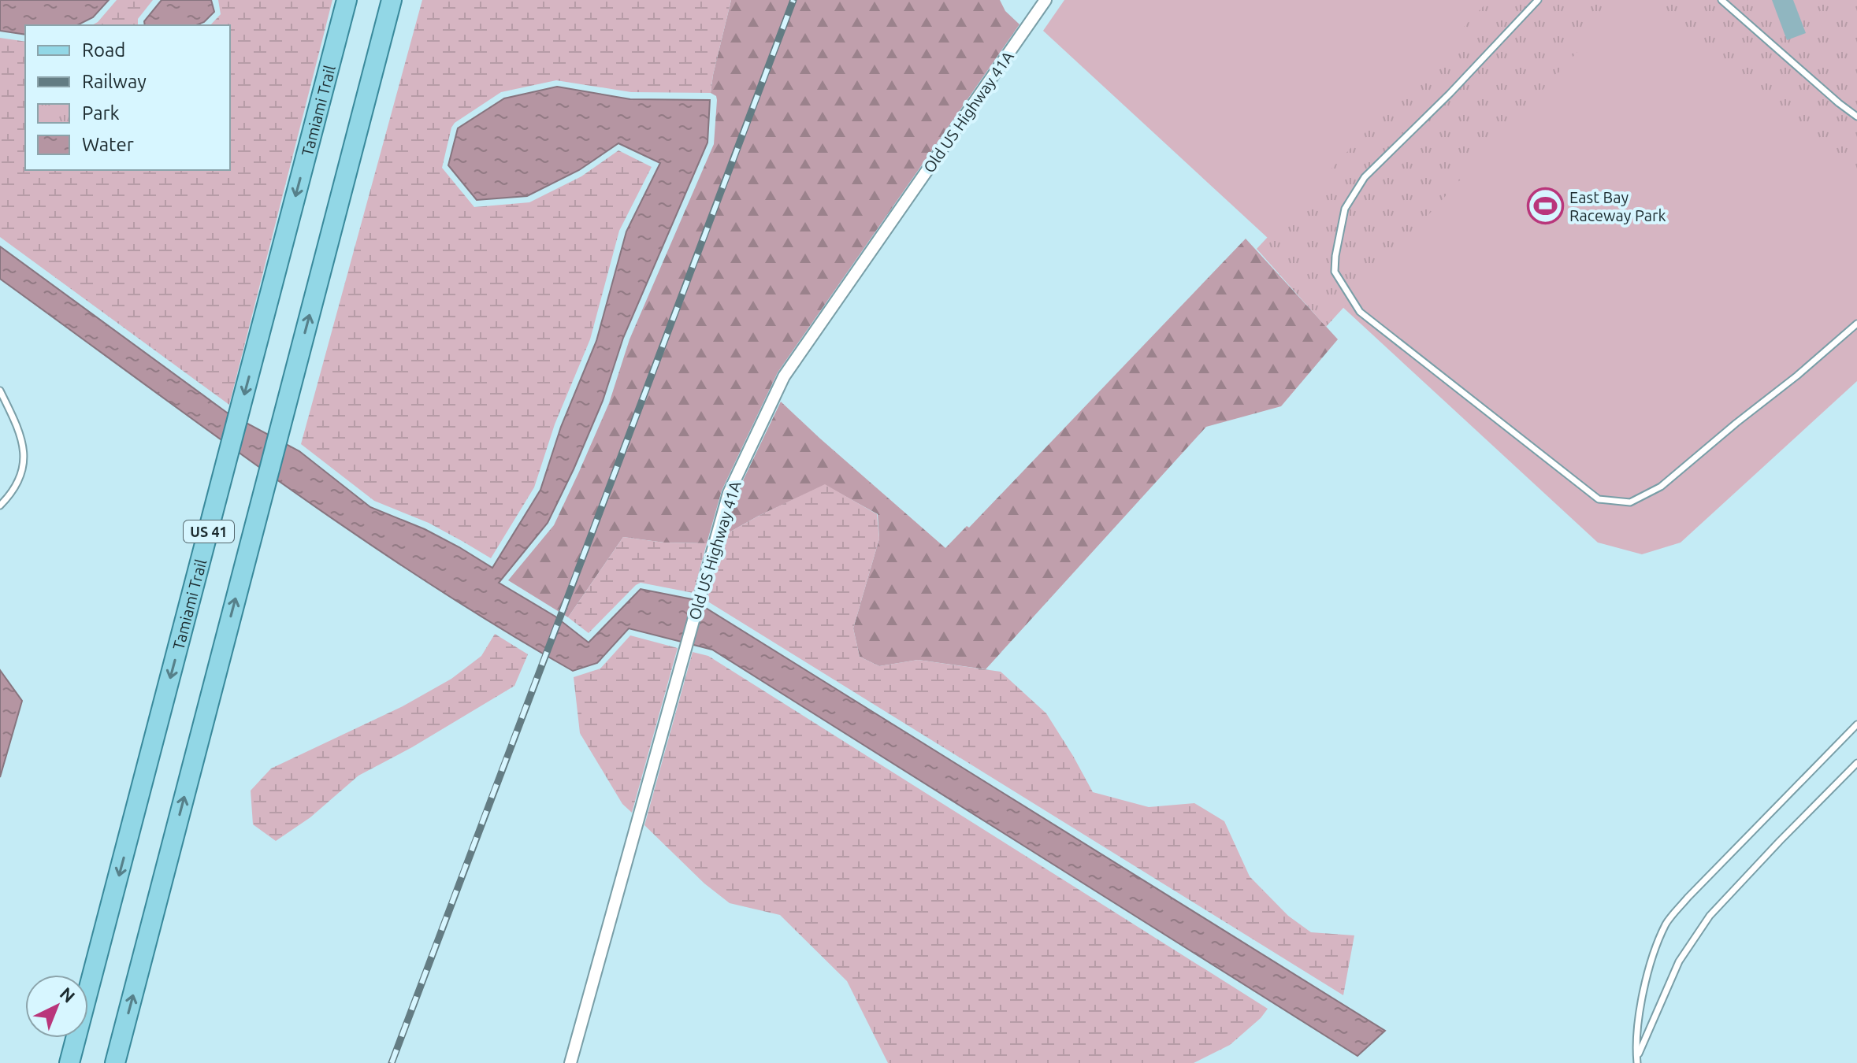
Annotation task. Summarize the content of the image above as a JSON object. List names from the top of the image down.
{
  "streets": {
    "main road": ["Tamiami Trail", "US 41"],
    "street": ["Old US Highway 41A"]
  },
  "places": {
    "sports": ["East Bay Raceway Park"]
  },
  "legend": [
    "Road",
    "Railway",
    "Park",
    "Water"
  ],
  "north": "top right"
}
